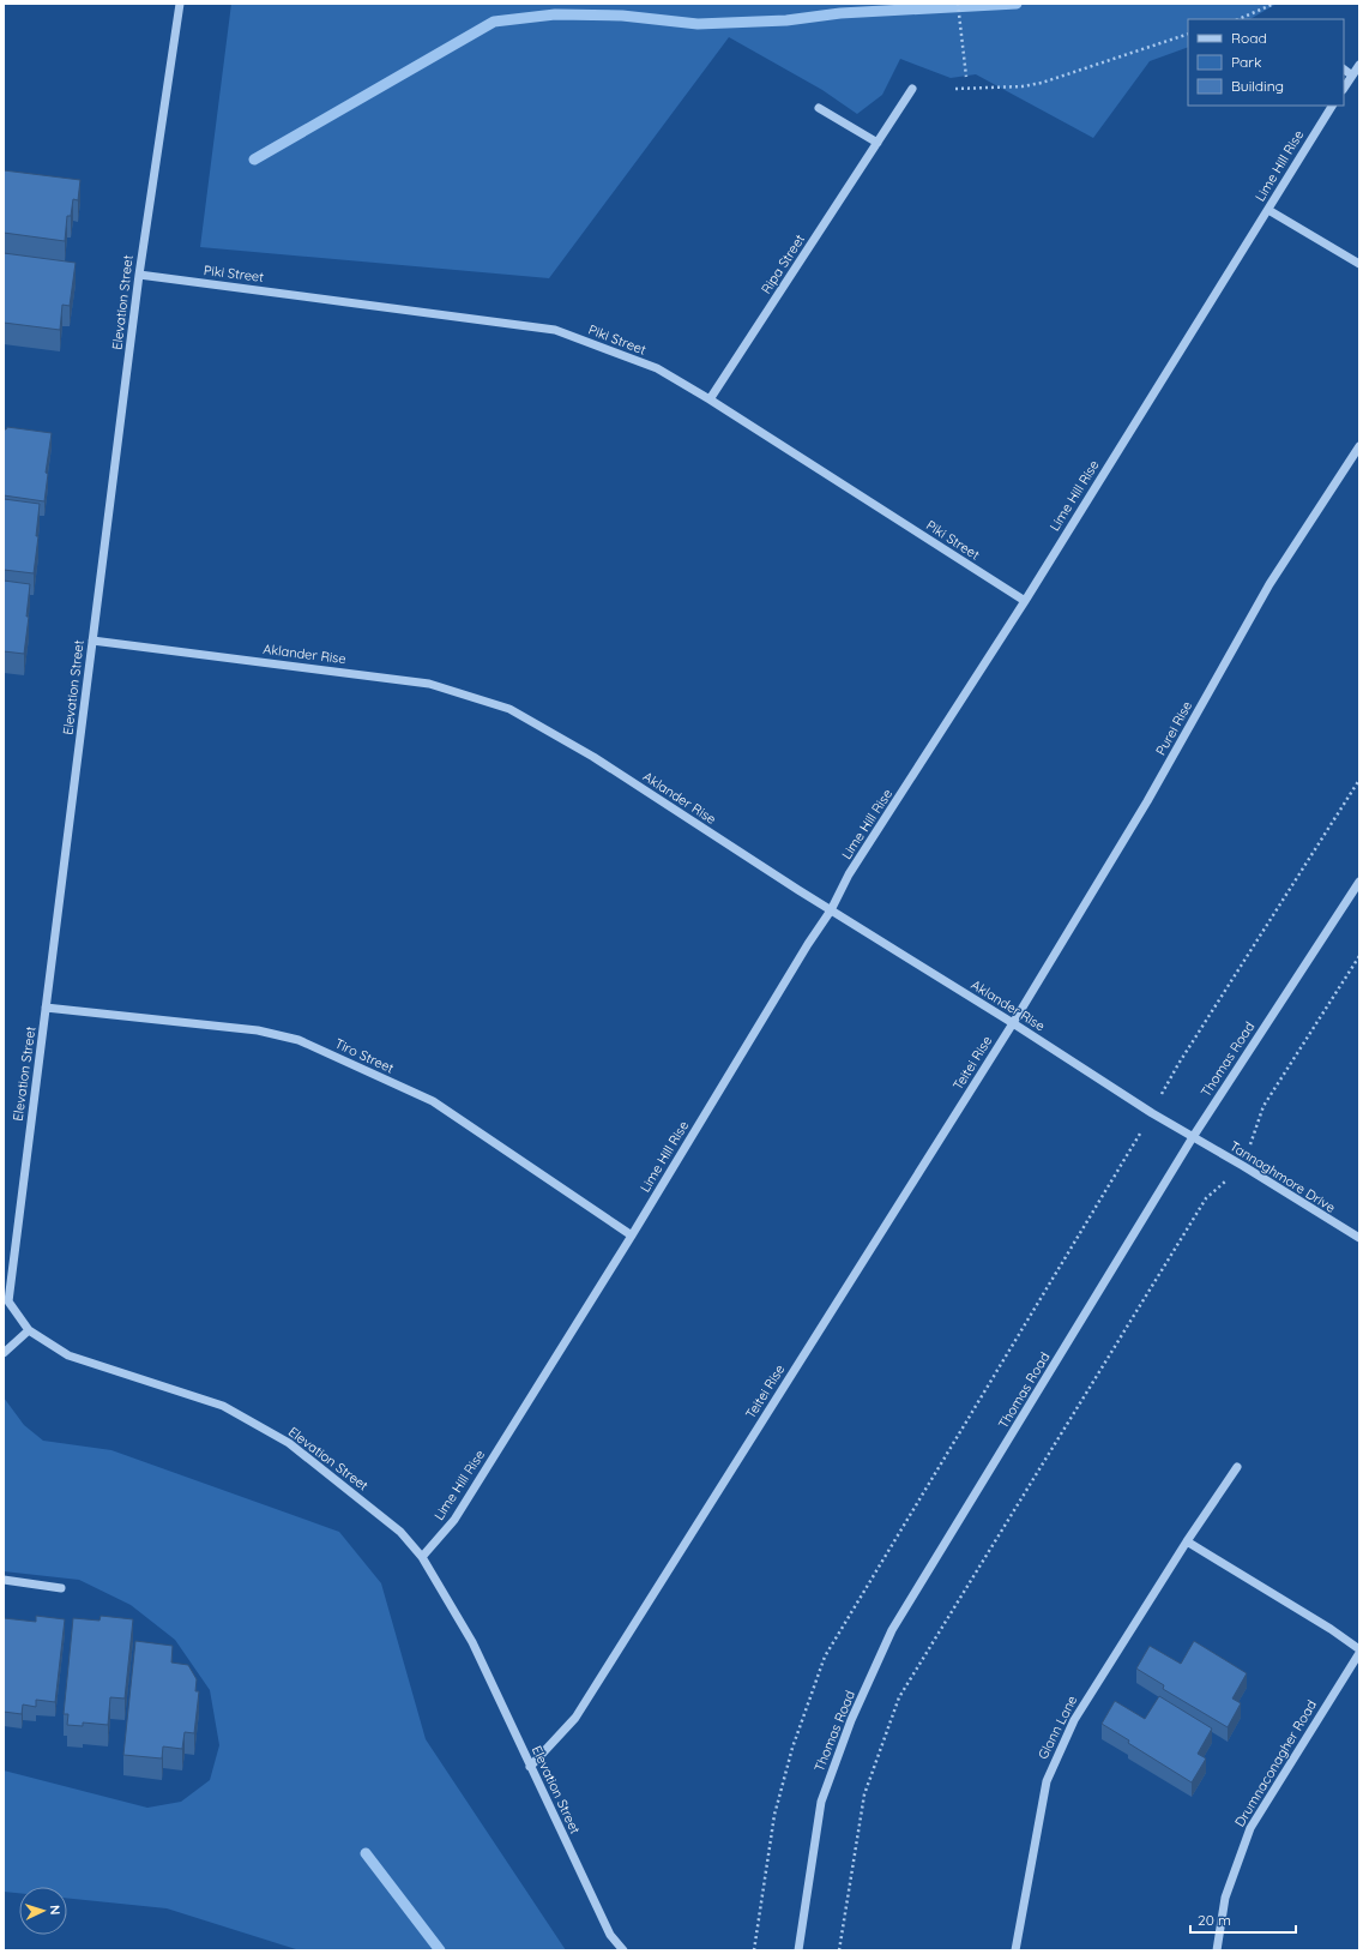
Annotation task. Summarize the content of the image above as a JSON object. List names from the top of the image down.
{
  "streets": {
    "street": [
      "Lime Hill Rise",
      "Ripa Street",
      "Piki Street",
      "Elevation Street",
      "Aklander Rise",
      "Purei Rise",
      "Tiro Street",
      "Thomas Road",
      "Teitei Rise",
      "Tannaghmore Drive",
      "Glann Lane",
      "Drumnaconagher Road"
    ]
  },
  "crossings": [
    ["Lime Hill Rise", "Piki Street"],
    ["Lime Hill Rise", "Elevation Street"],
    ["Lime Hill Rise", "Aklander Rise"],
    ["Lime Hill Rise", "Tiro Street"],
    ["Ripa Street", "Piki Street"],
    ["Piki Street", "Elevation Street"],
    ["Elevation Street", "Aklander Rise"],
    ["Elevation Street", "Tiro Street"],
    ["Elevation Street", "Teitei Rise"],
    ["Aklander Rise", "Purei Rise"],
    ["Aklander Rise", "Thomas Road"],
    ["Aklander Rise", "Teitei Rise"],
    ["Aklander Rise", "Tannaghmore Drive"],
    ["Purei Rise", "Teitei Rise"],
    ["Thomas Road", "Tannaghmore Drive"]
  ],
  "legend": ["Road", "Park", "Building"],
  "scale_bar": "20 m",
  "north": "right"
}
